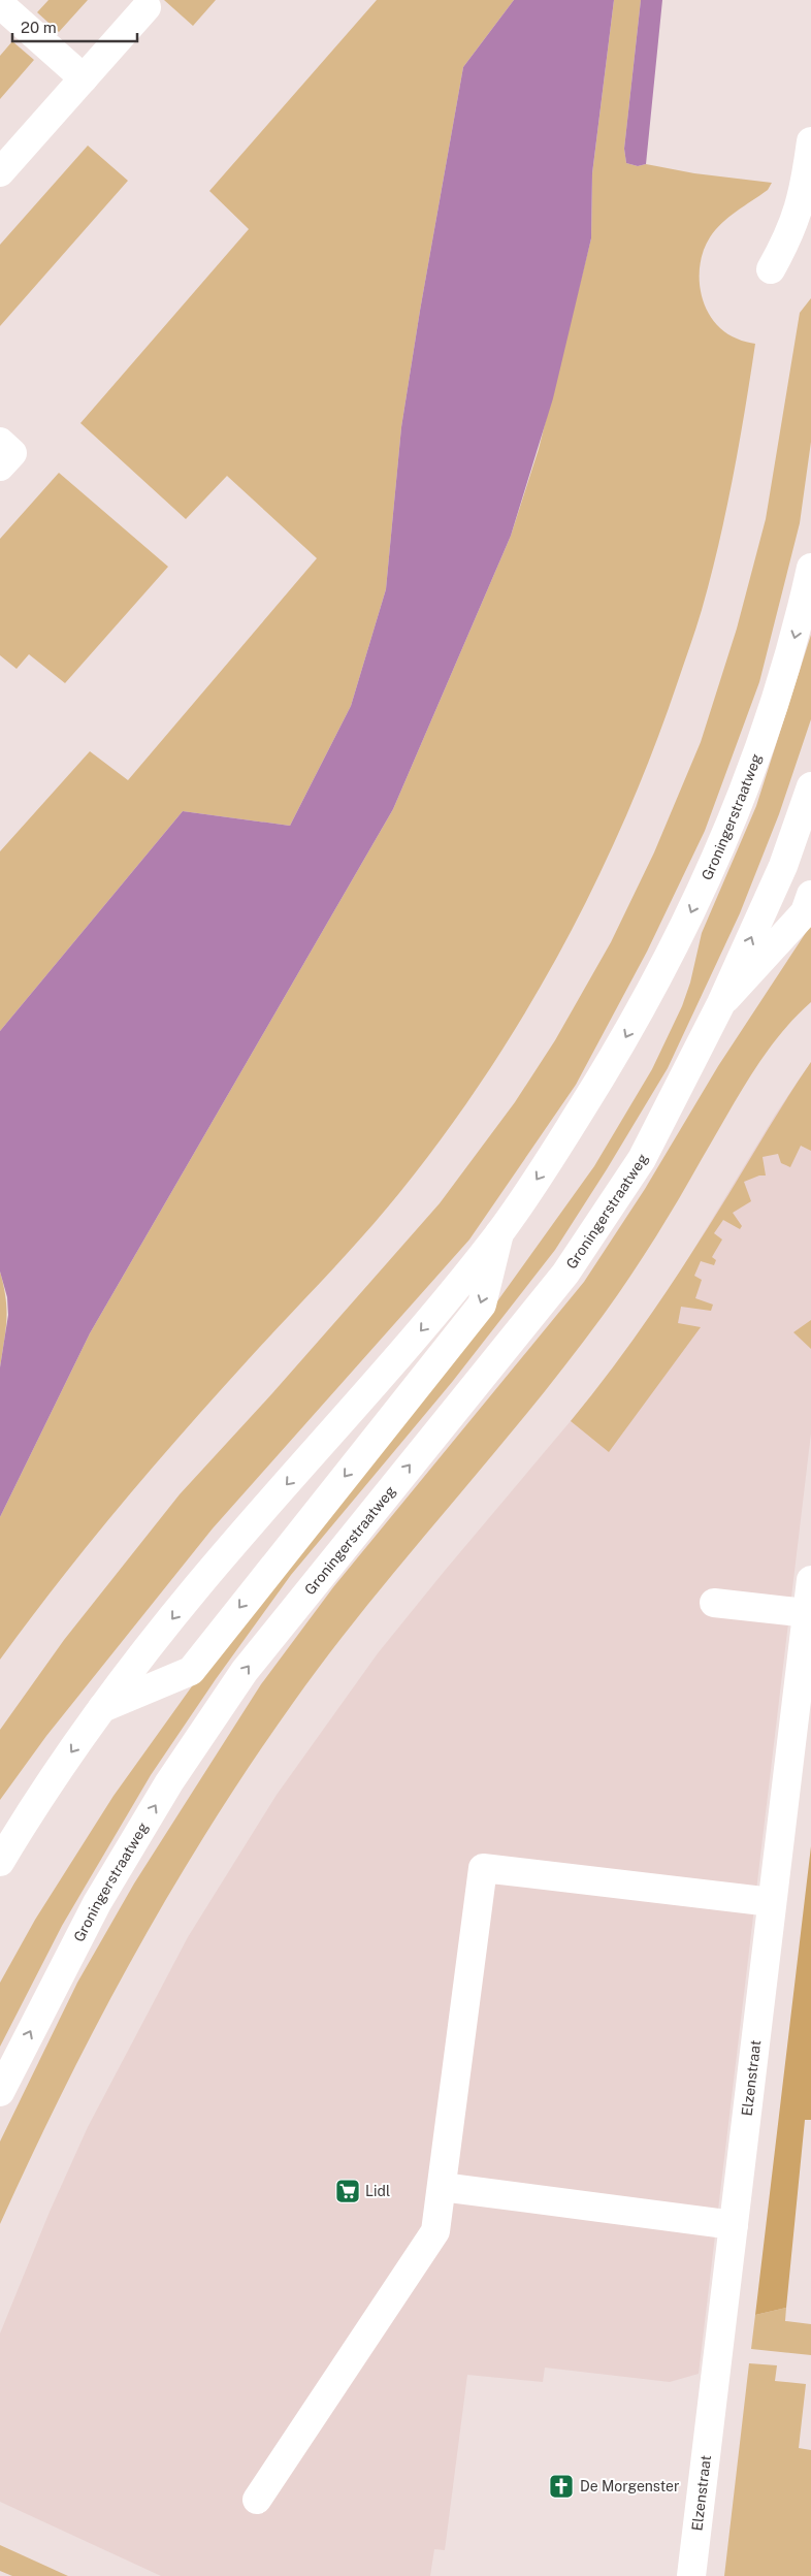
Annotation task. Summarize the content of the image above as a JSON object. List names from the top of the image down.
{
  "streets": {
    "main road": ["Groningerstraatweg", "Elzenstraat"]
  },
  "places": {
    "supermarket": ["Lidl"],
    "church": ["De Morgenster"]
  },
  "scale_bar": "20 m"
}
